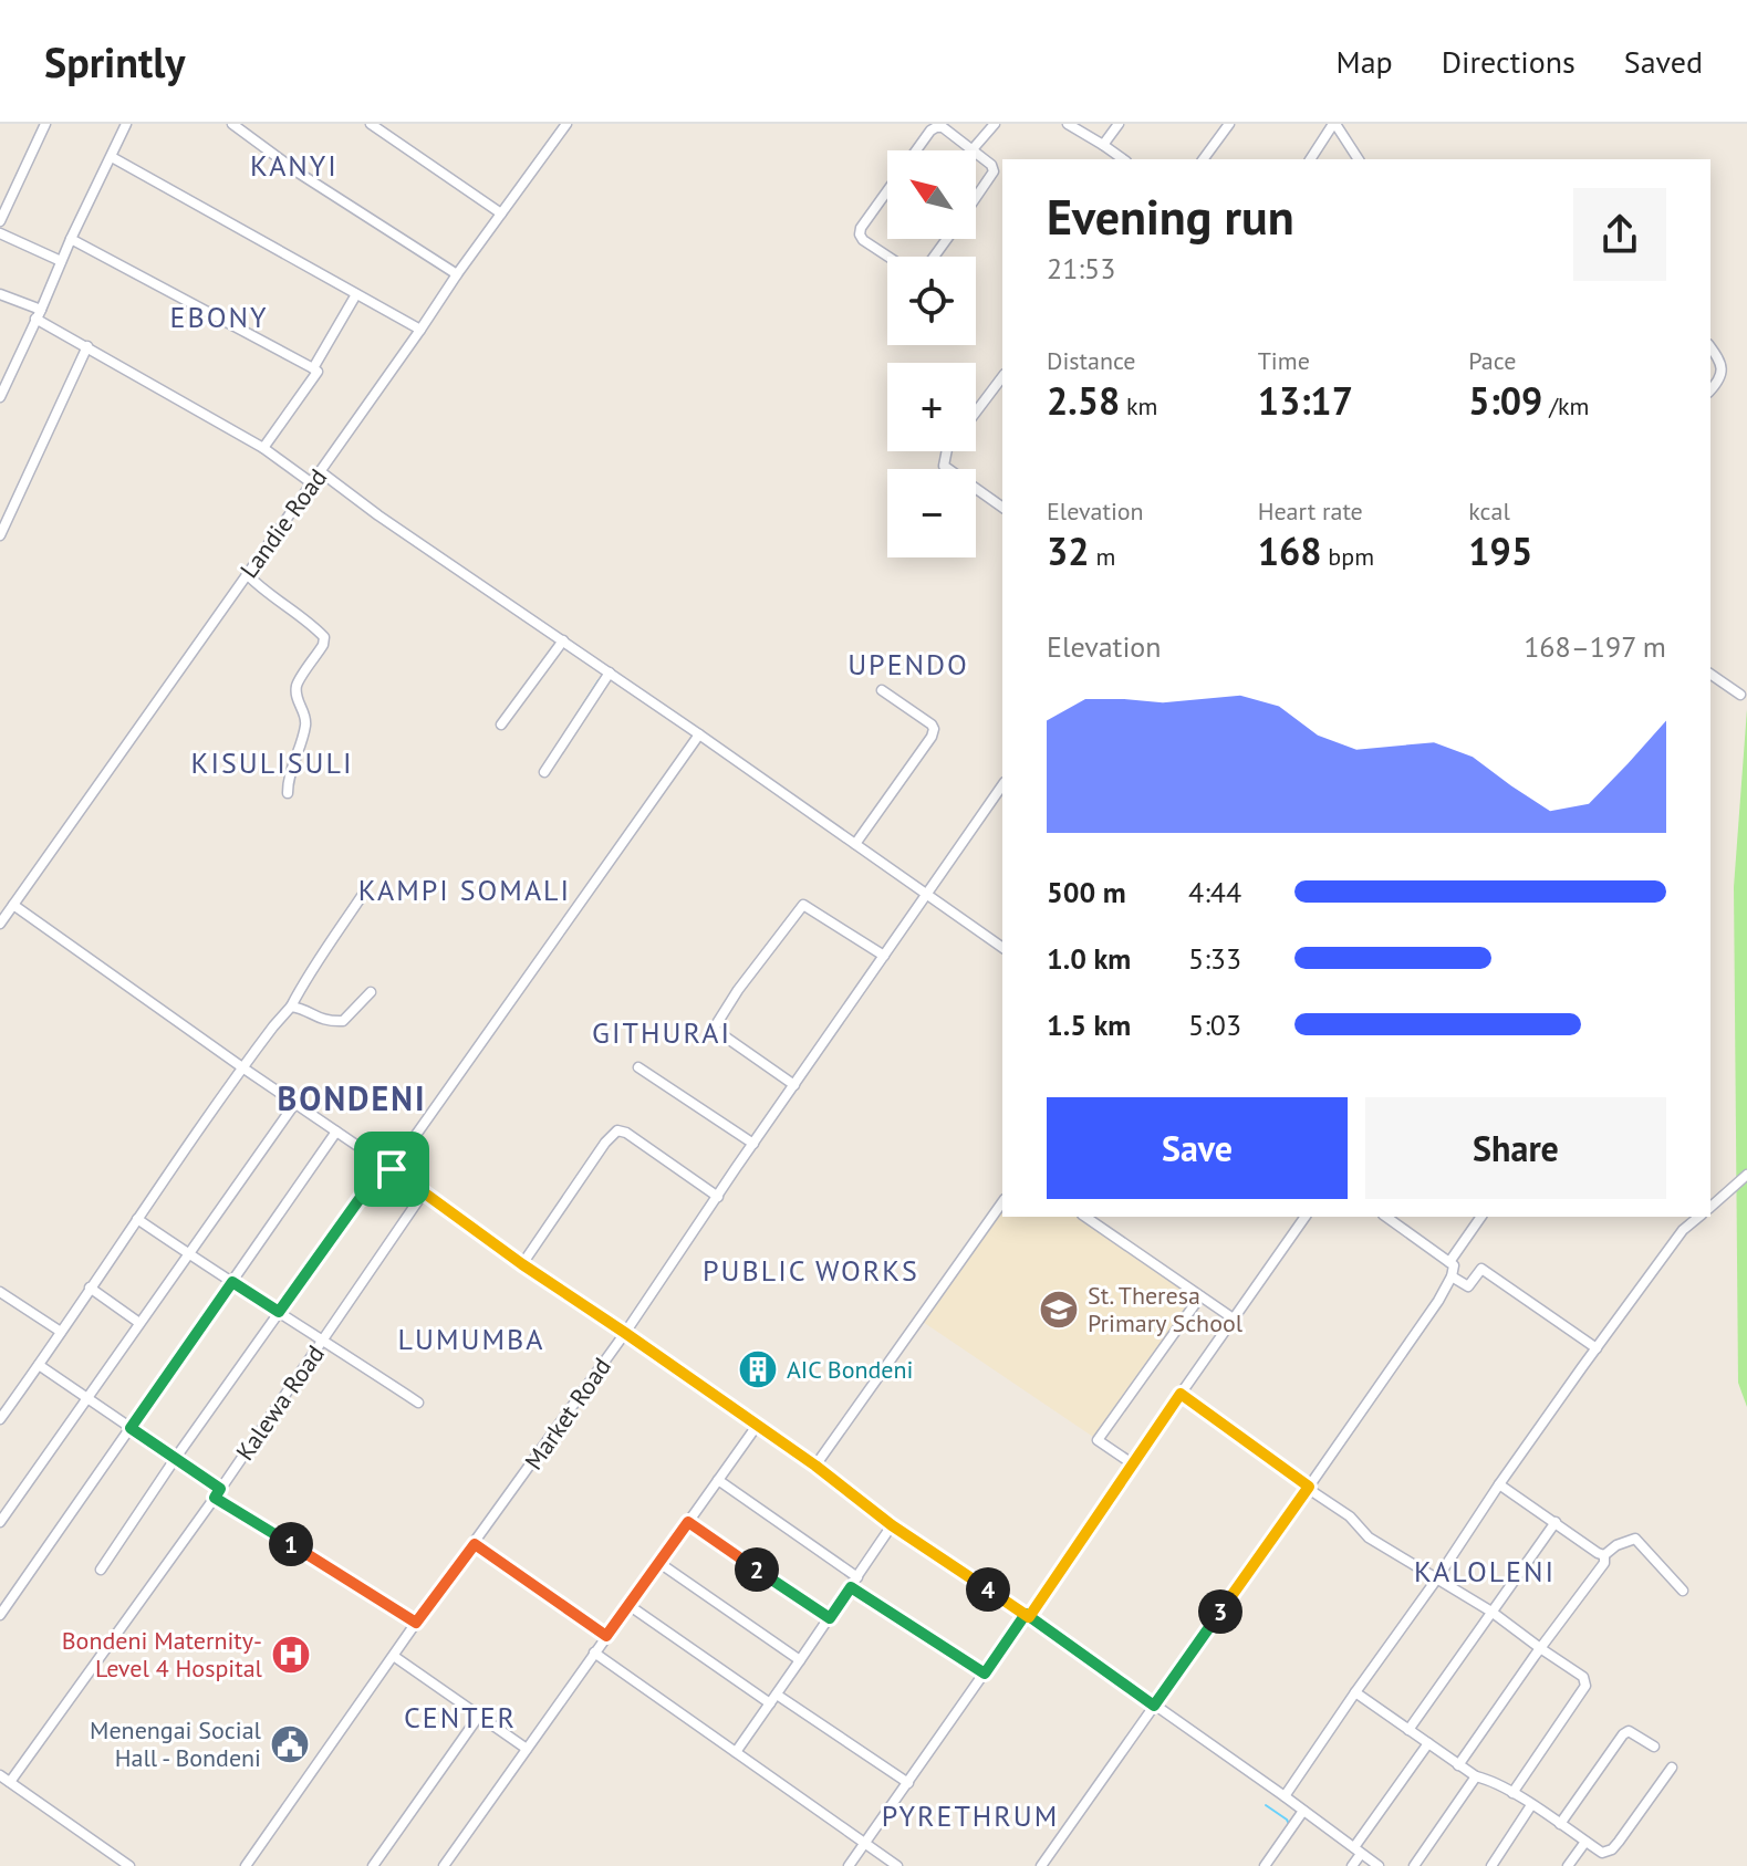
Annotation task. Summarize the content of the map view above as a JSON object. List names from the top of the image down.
{
  "streets": {
    "street": ["Landie Road", "Kalewa Road", "Market Road"]
  },
  "districts": [
    "KANYI",
    "EBONY",
    "UPENDO",
    "KISULISULI",
    "KAMPI SOMALI",
    "GITHURAI",
    "BONDENI",
    "PUBLIC WORKS",
    "LUMUMBA",
    "KALOLENI",
    "CENTER",
    "PYRETHRUM"
  ],
  "places": {
    "school or university": ["St. Theresa Primary School"],
    "building": ["AIC Bondeni"],
    "hospital": ["Bondeni Maternity- Level 4 Hospital"],
    "public building": ["Menengai Social Hall - Bondeni"]
  },
  "north": "top left",
  "page": {
    "header": "Sprintly",
    "nav": ["Map", "Directions", "Saved"],
    "map_buttons": ["+", "−"],
    "heading": ["Evening run", "21:53"],
    "stats": [
      ["Distance", "2.58 km"],
      ["Time", "13:17"],
      ["Pace", "5:09 /km"],
      ["Elevation", "32 m"],
      ["Heart rate", "168 bpm"],
      ["kcal", "195"]
    ],
    "chart": ["Elevation", "168–197 m"],
    "list": [
      {
        "name": "500 m",
        "note": "4:44"
      },
      {
        "name": "1.0 km",
        "note": "5:33"
      },
      {
        "name": "1.5 km",
        "note": "5:03"
      }
    ],
    "buttons": ["Save", "Share"],
    "pins": [
      "1",
      "2",
      "4",
      "3"
    ]
  }
}
